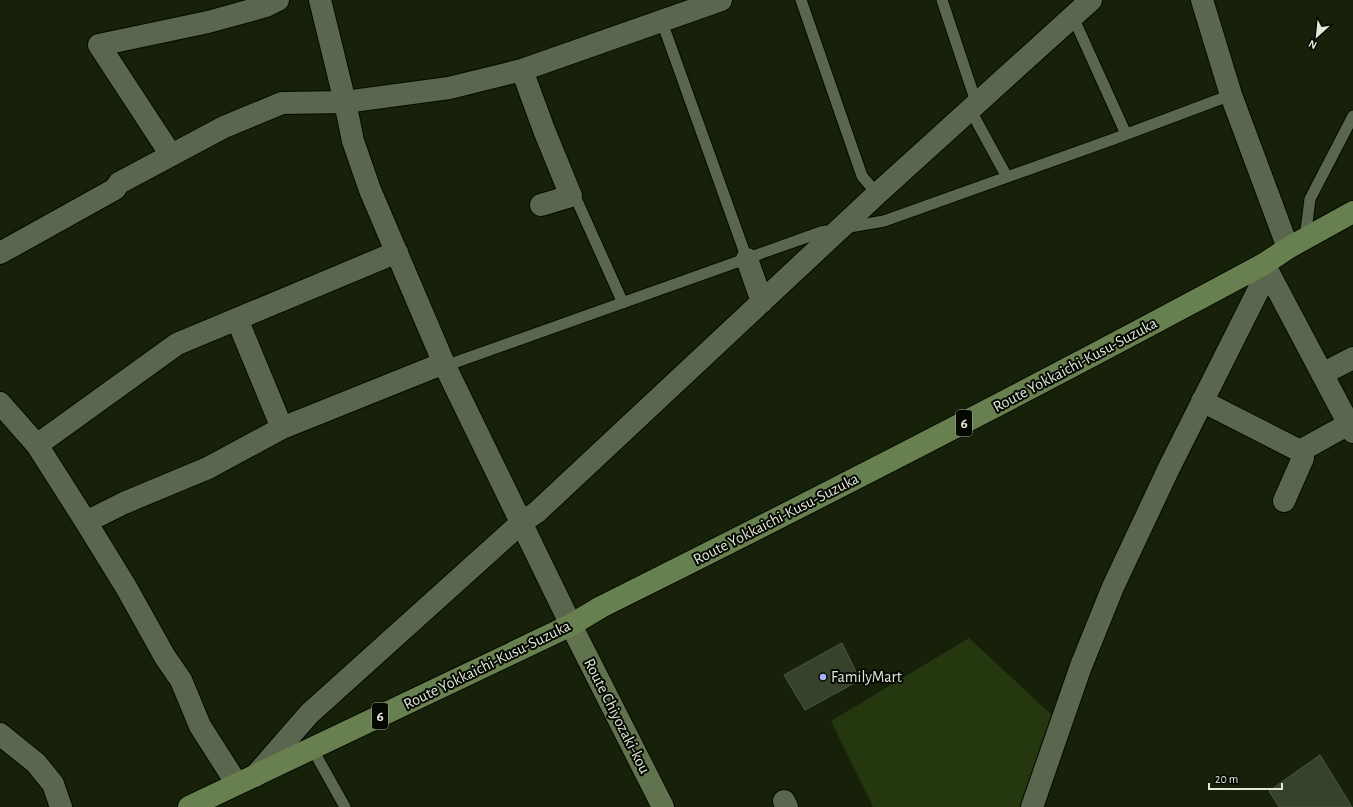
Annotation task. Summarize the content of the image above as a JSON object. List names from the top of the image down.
{
  "streets": {
    "main road": ["Route Yokkaichi-Kusu-Suzuka", "6", "Route Chiyozaki-kou"]
  },
  "crossings": [
    ["Route Yokkaichi-Kusu-Suzuka", "Route Chiyozaki-kou"]
  ],
  "places": ["FamilyMart"],
  "scale_bar": "20 m",
  "north": "bottom left"
}
